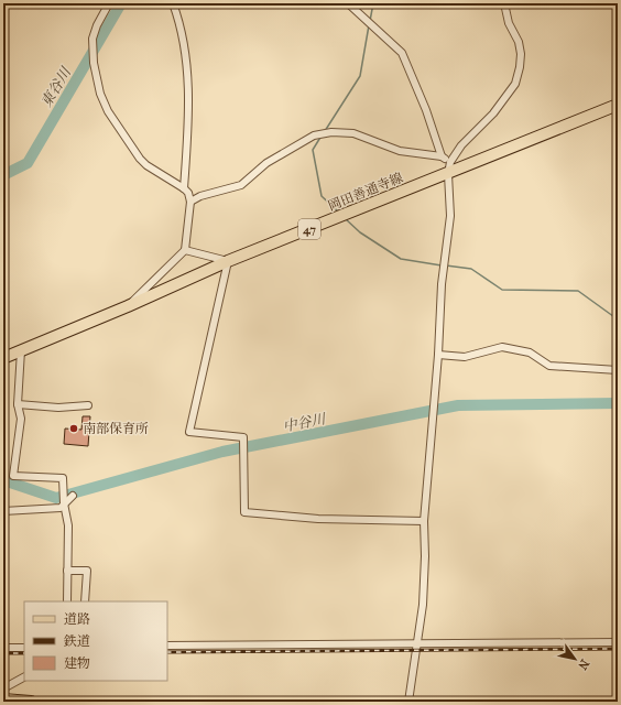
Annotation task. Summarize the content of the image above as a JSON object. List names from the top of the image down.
{
  "streets": {
    "main road": ["岡田善通寺線", "47"]
  },
  "water": ["東谷川", "中谷川"],
  "places": ["南部保育所"],
  "legend": ["道路", "鉄道", "建物"],
  "north": "bottom right"
}
